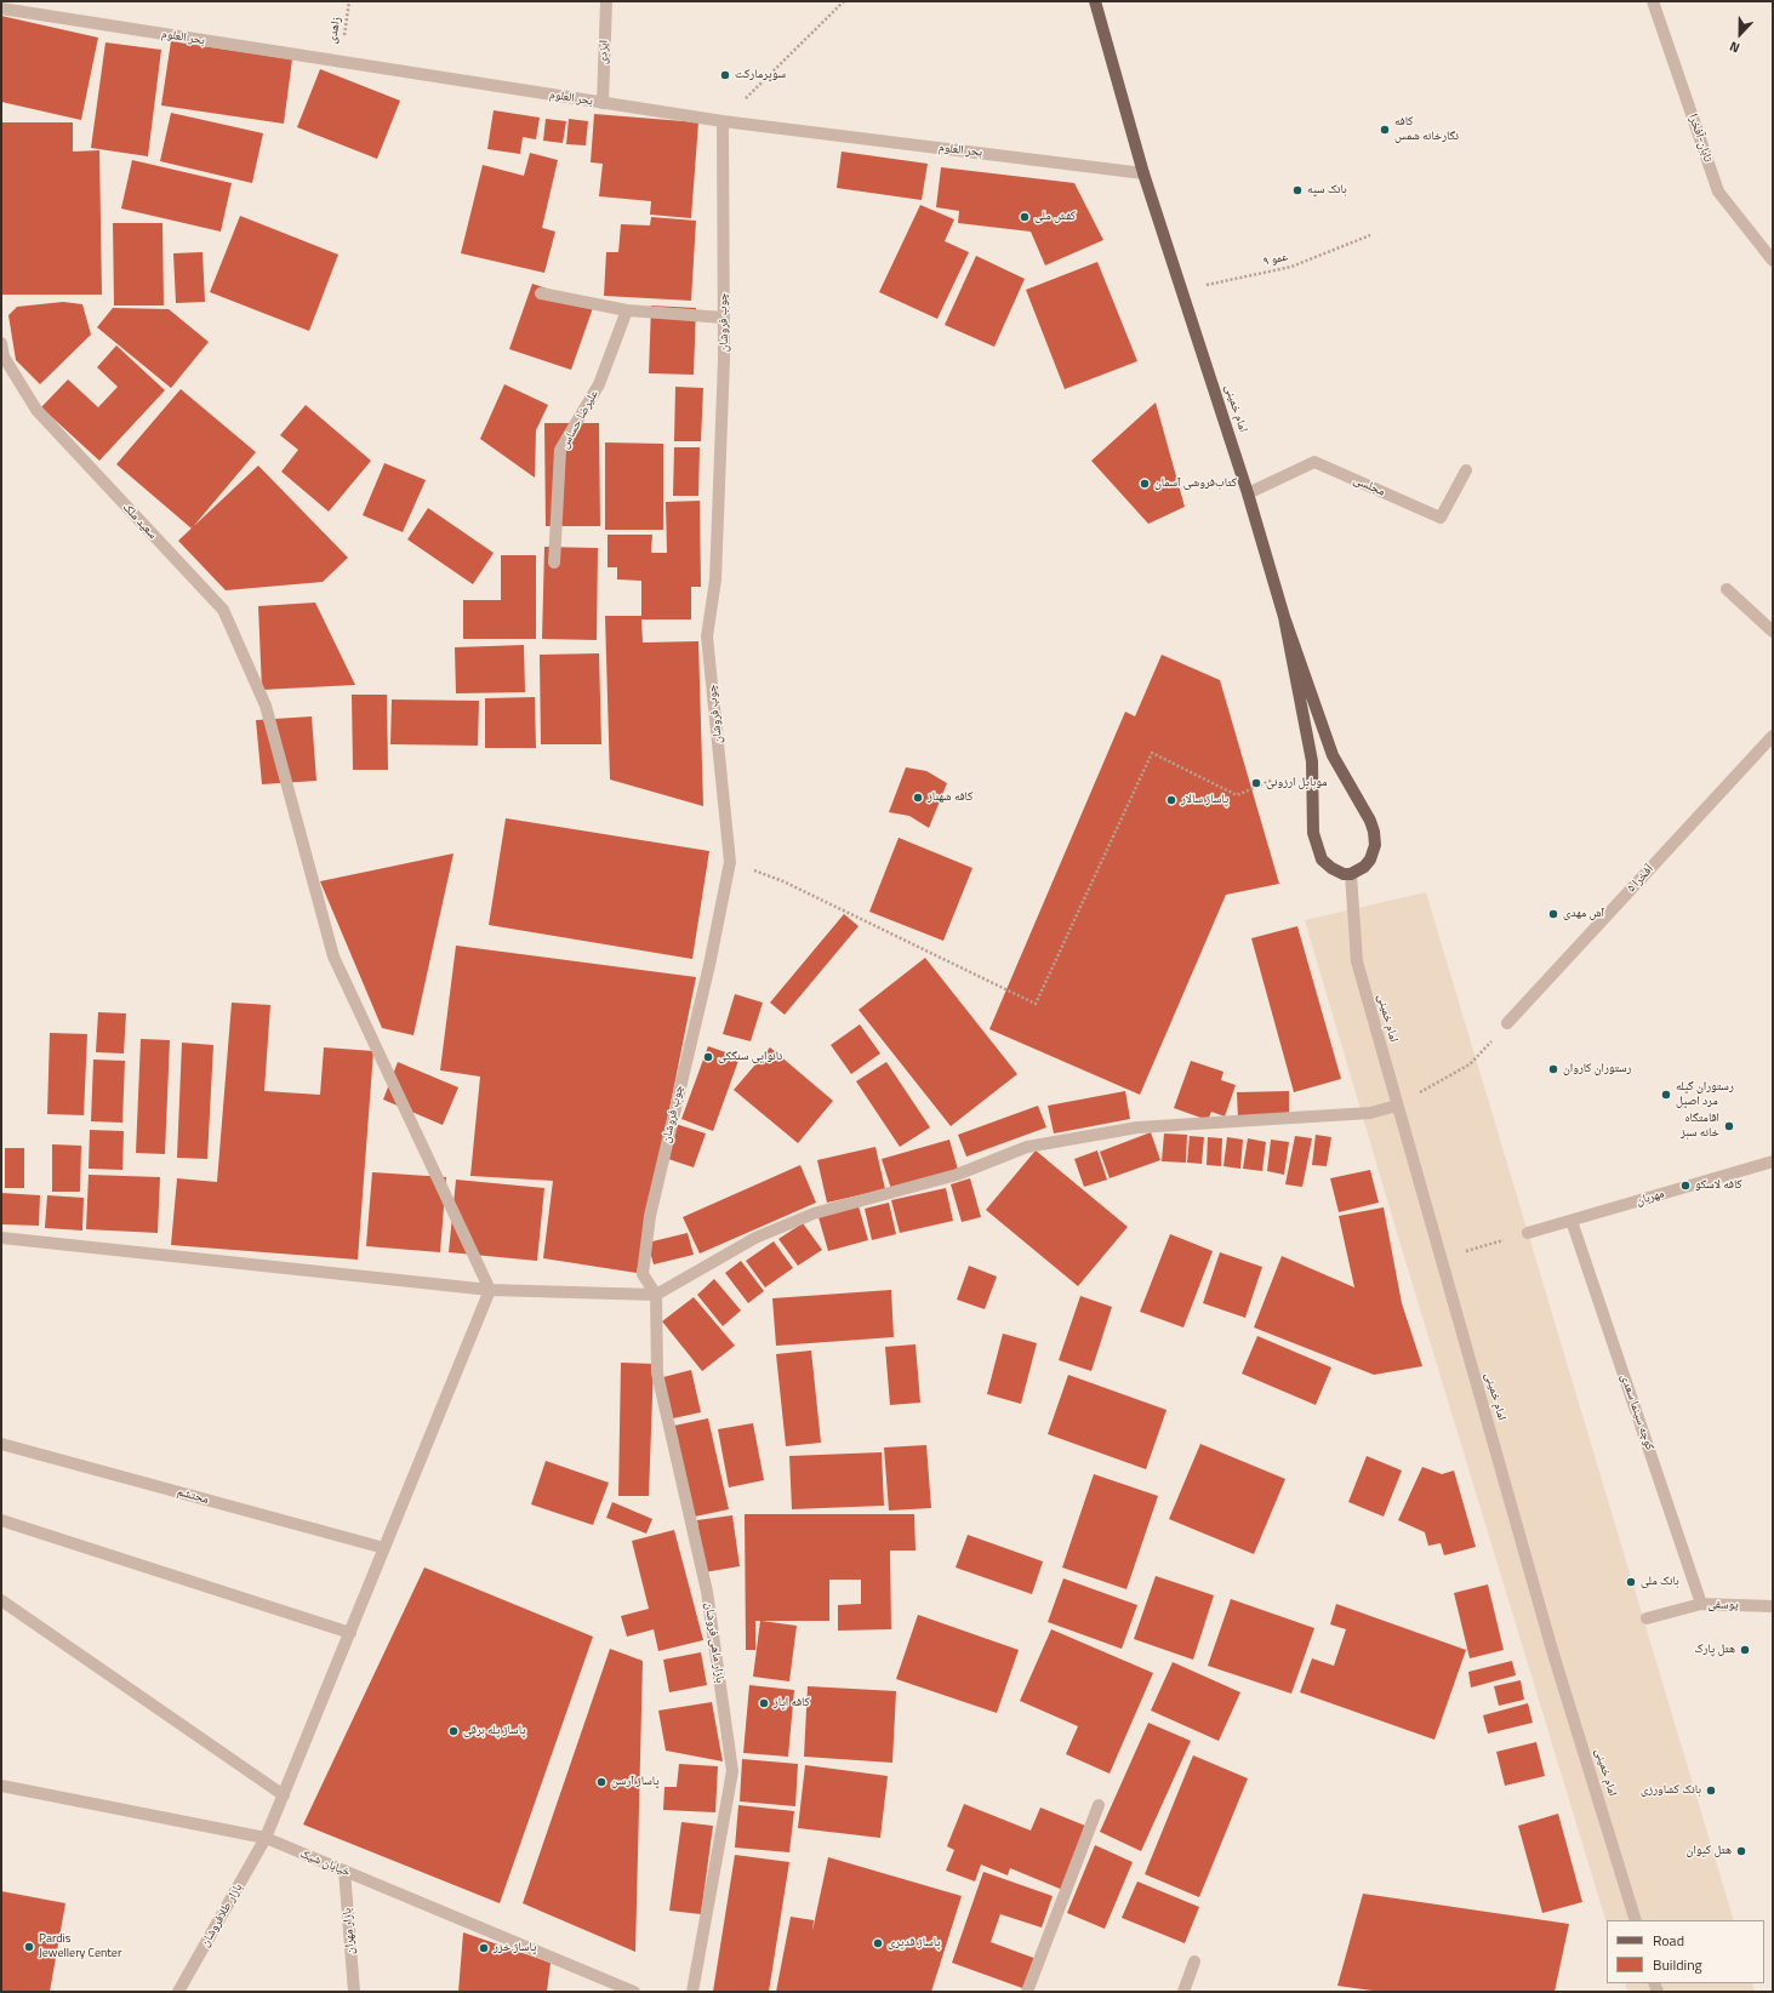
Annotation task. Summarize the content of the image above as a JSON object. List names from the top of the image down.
{
  "streets": {
    "main road": ["امام خمینی"],
    "street": [
      "بحر العلوم",
      "ایزدی",
      "تابان-آفخرا",
      "چوب فروشان",
      "علیرضا حساس",
      "مجلسی",
      "سعید ملک",
      "آفخرا ۵",
      "مهربان",
      "کوچه سینما سعدی",
      "محتشم",
      "یوسفی",
      "بازار ماهی فروشان",
      "خیابان شیک",
      "بازار طلافروشان",
      "بازار مهران"
    ],
    "path": ["زاهدی", "عمو ۹"]
  },
  "crossings": [
    ["زاهدی", "بحر العلوم"],
    ["بحر العلوم", "ایزدی"],
    ["بحر العلوم", "چوب فروشان"],
    ["بحر العلوم", "امام خمینی"],
    ["عمو ۹", "امام خمینی"],
    ["چوب فروشان", "بازار ماهی فروشان"],
    ["امام خمینی", "مجلسی"],
    ["سعید ملک", "بازار طلافروشان"],
    ["مهربان", "کوچه سینما سعدی"],
    ["کوچه سینما سعدی", "یوسفی"],
    ["محتشم", "بازار طلافروشان"],
    ["خیابان شیک", "بازار طلافروشان"],
    ["خیابان شیک", "بازار مهران"]
  ],
  "places": [
    "سوپرمارکت",
    "کافه نگارخانه شمس",
    "بانک سپه",
    "کفش ملی",
    "کتاب‌فروشی آسمان",
    "موبایل ارزونی",
    "کافه شهناز",
    "پاساژ سالار",
    "آش مهدی",
    "نانوایی سنگکی",
    "رستوران کاروان",
    "رستوران گیله مرد اصیل",
    "اقامتگاه خانه سبز",
    "کافه لاسکو",
    "بانک ملی",
    "هتل پارک",
    "کافه ایاز",
    "پاساژ پله برقی",
    "پاساژ آرسن",
    "بانک کشاورزی",
    "هتل کیوان",
    "پاساژ قدیری",
    "Pardis Jewellery Center",
    "پاساژ خزر"
  ],
  "legend": ["Road", "Building"],
  "north": "bottom"
}
